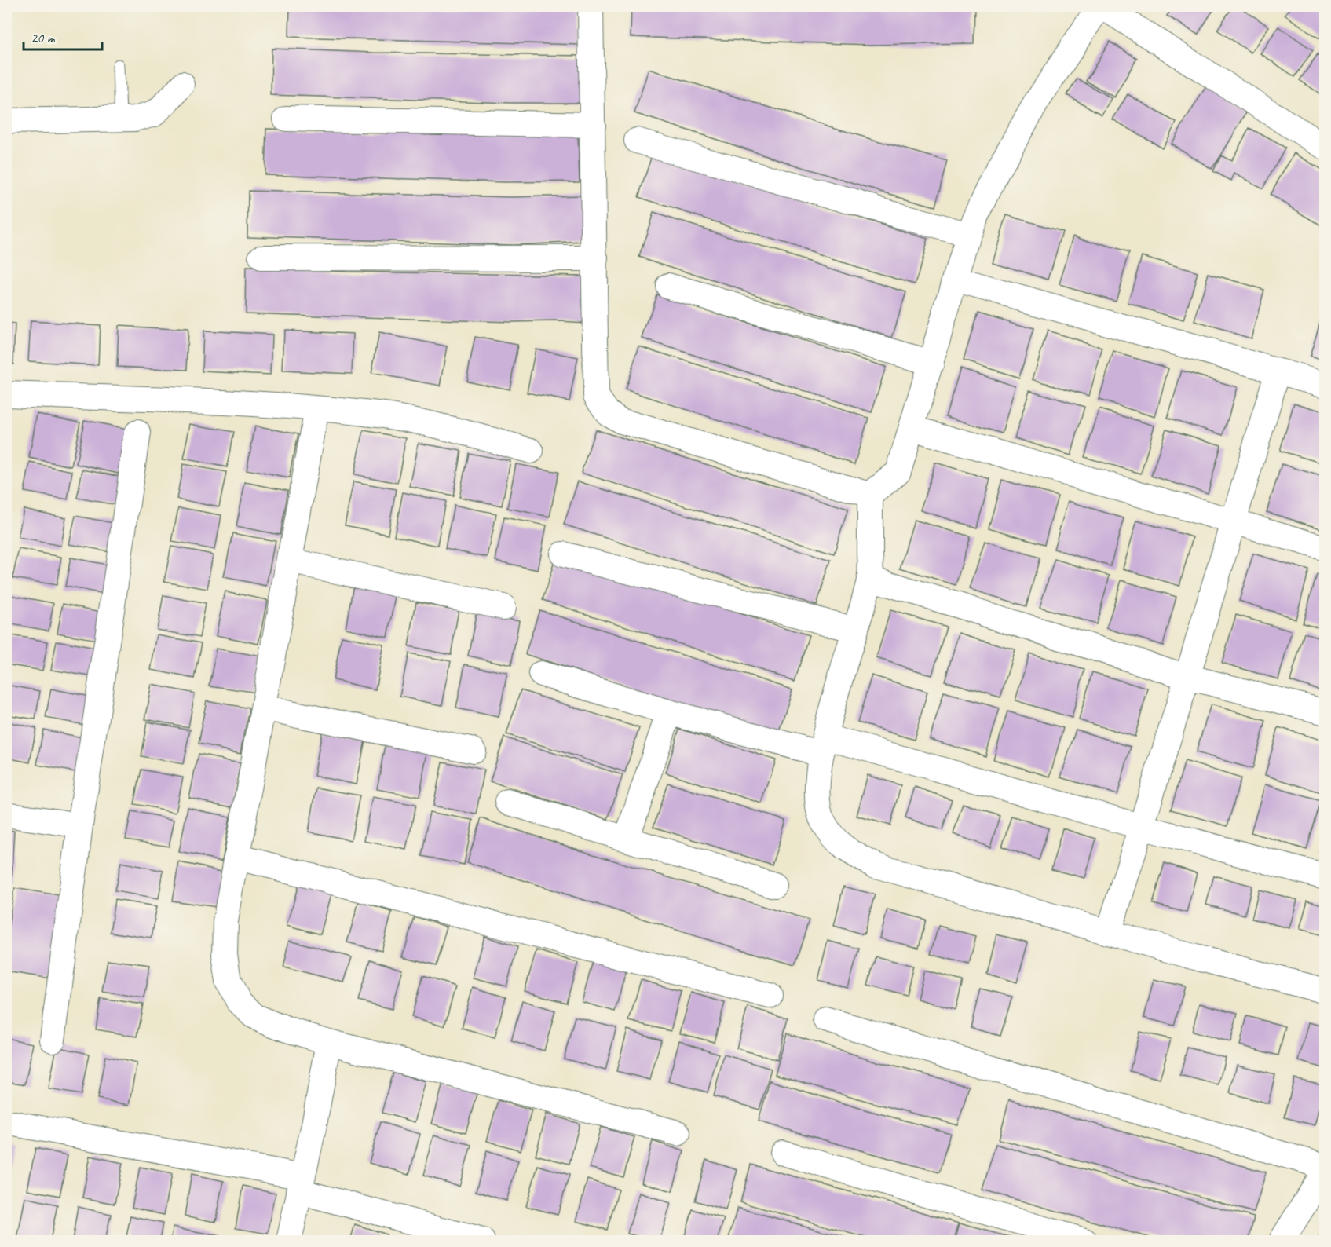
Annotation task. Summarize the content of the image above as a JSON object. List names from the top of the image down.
{
  "scale_bar": "20 m"
}
